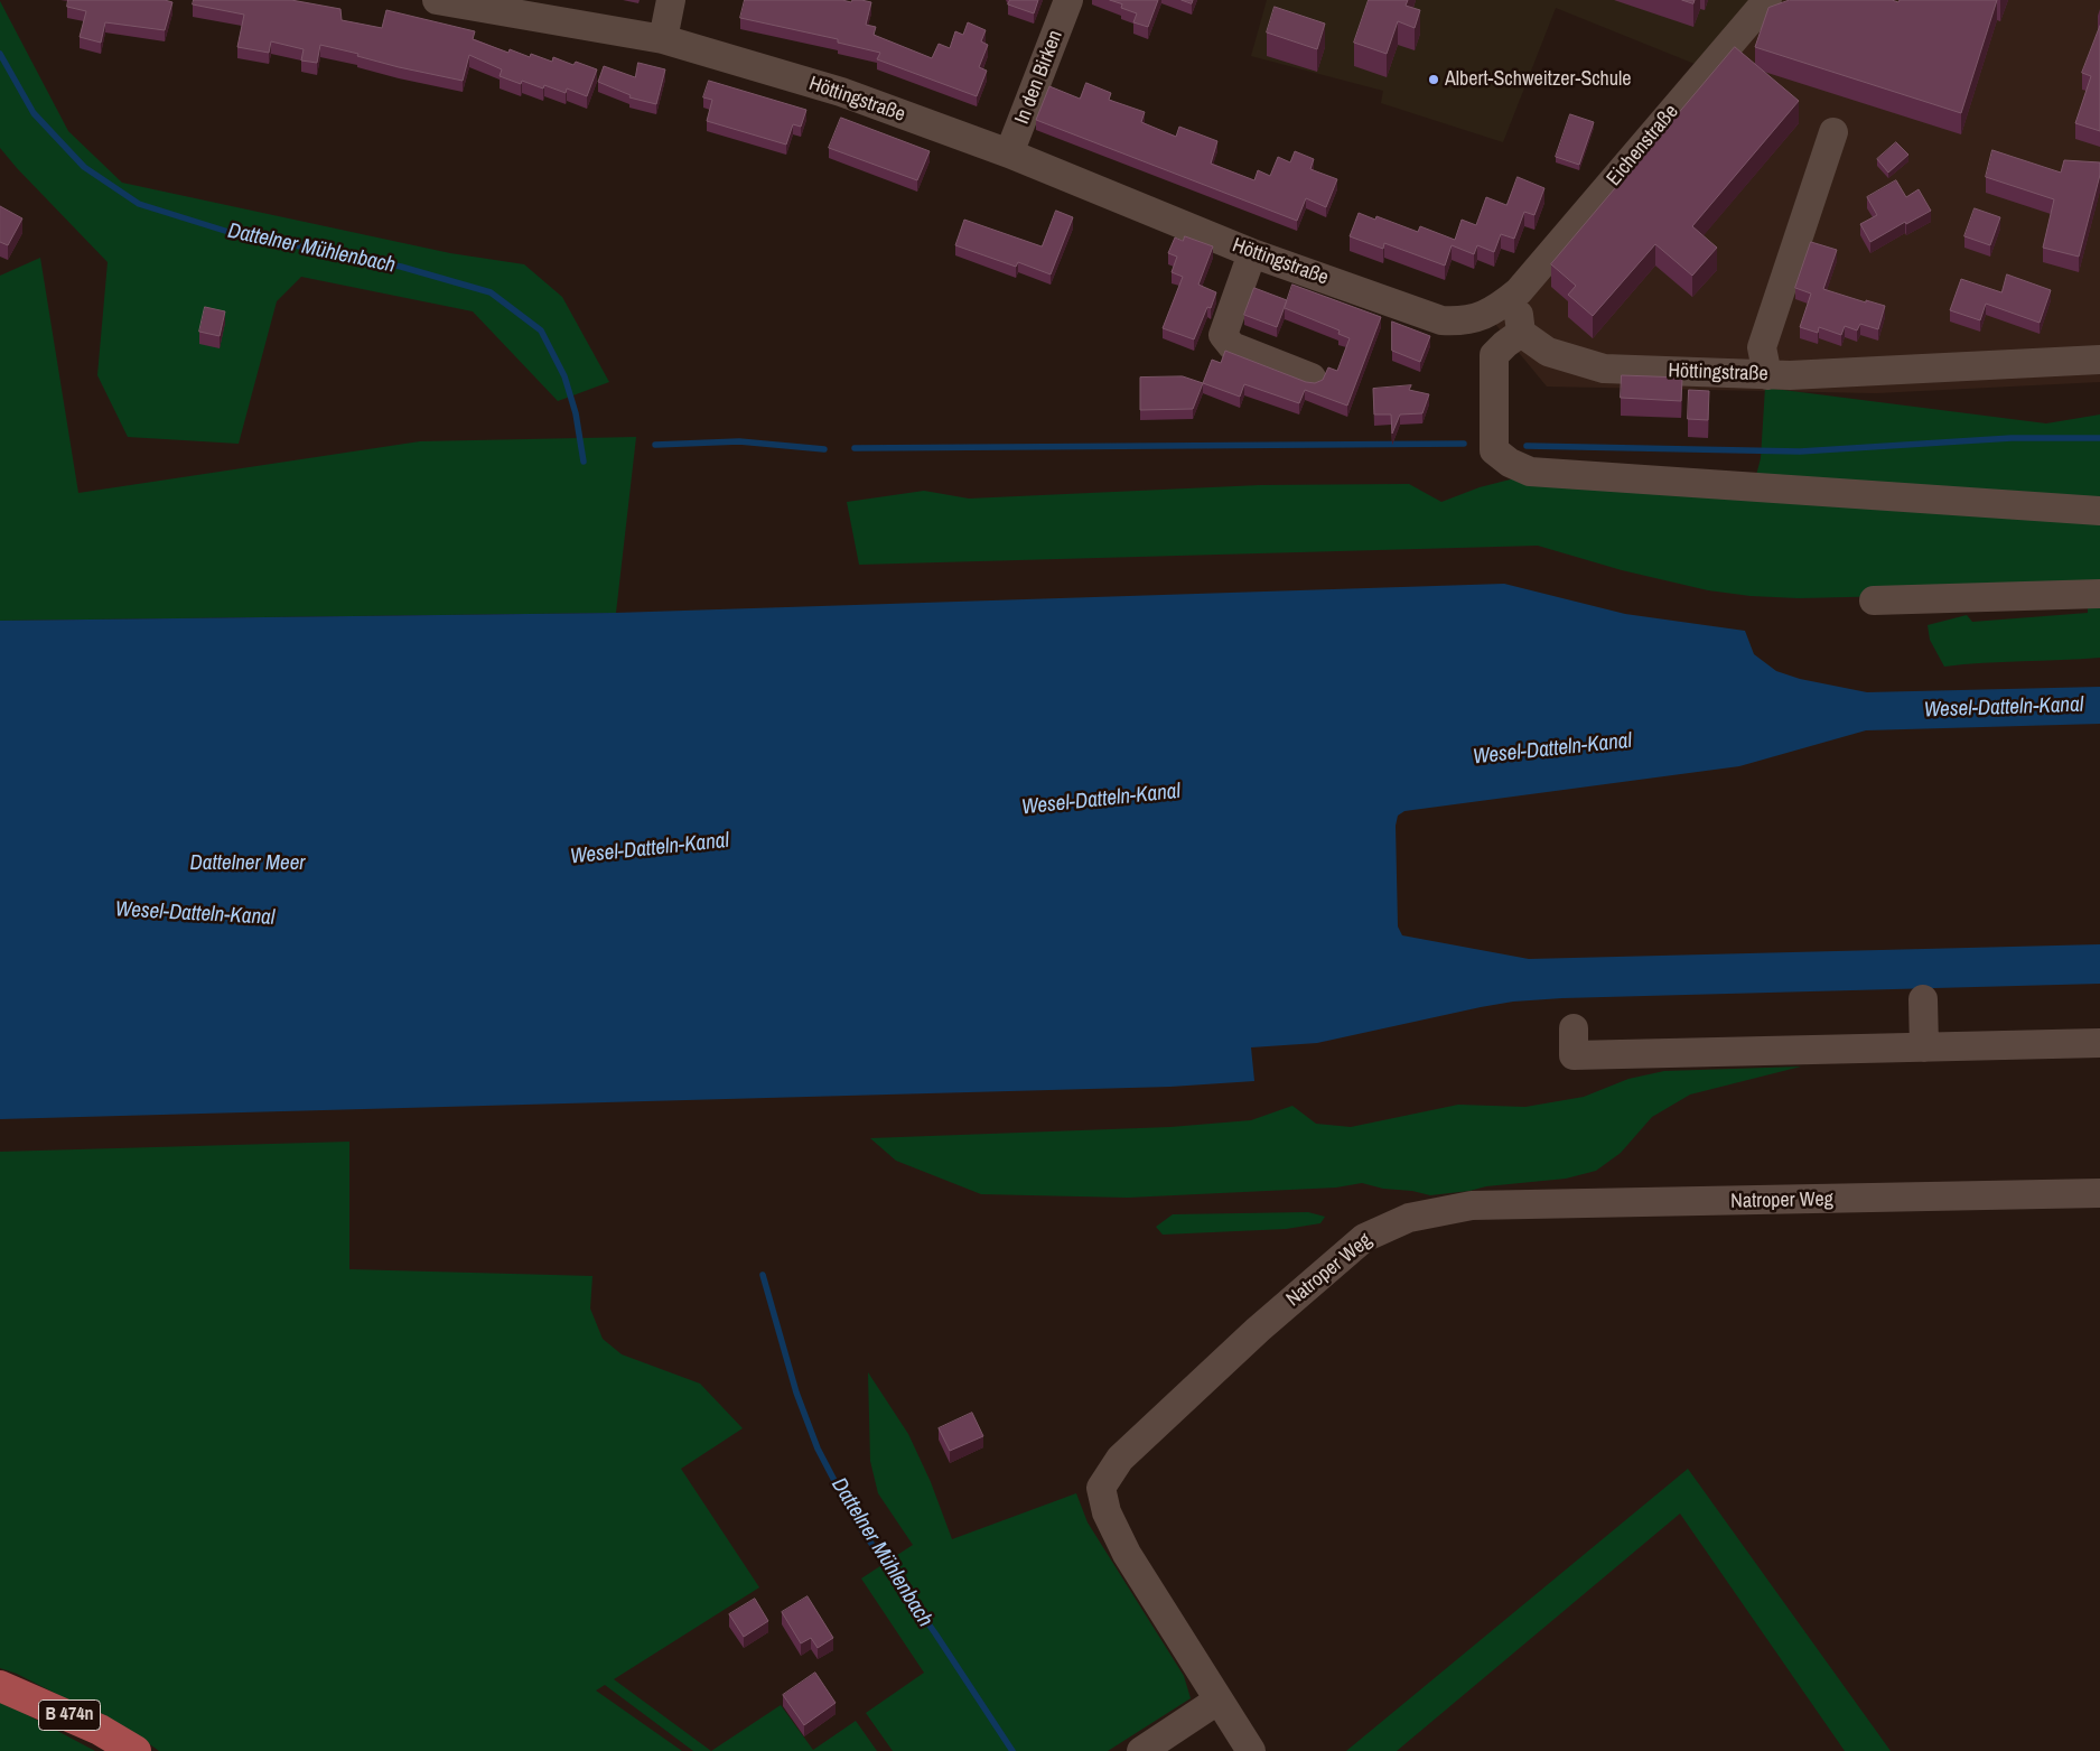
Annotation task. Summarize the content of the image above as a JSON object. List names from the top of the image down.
{
  "streets": {
    "main road": ["B 474n"],
    "street": [
      "In den Birken",
      "Höttingstraße",
      "Eichenstraße",
      "Natroper Weg"
    ]
  },
  "crossings": [
    ["In den Birken", "Höttingstraße"],
    ["Höttingstraße", "Eichenstraße"]
  ],
  "water": ["Dattelner Mühlenbach", "Wesel-Datteln-Kanal", "Dattelner Meer"],
  "places": ["Albert-Schweitzer-Schule"]
}
